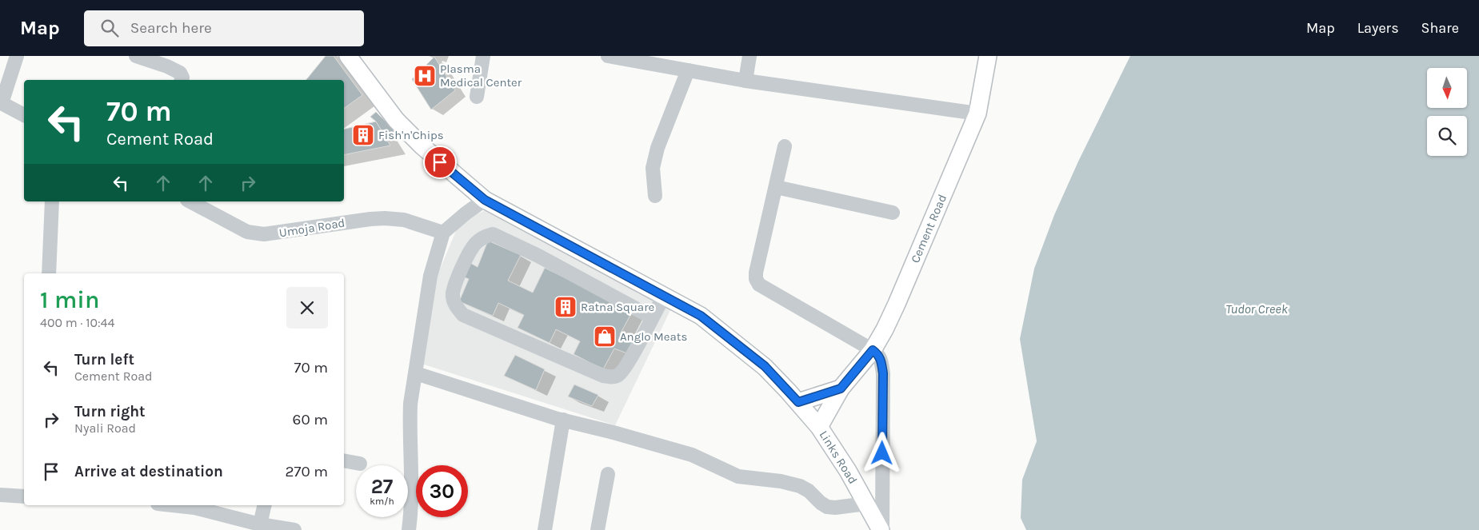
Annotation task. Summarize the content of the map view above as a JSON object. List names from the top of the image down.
{
  "streets": {
    "main road": ["Cement Road", "Links Road"],
    "street": ["Umoja Road"]
  },
  "crossings": [
    ["Cement Road", "Links Road"]
  ],
  "water": ["Tudor Creek"],
  "places": {
    "hospital": ["Plasma Medical Center"],
    "building": ["Fish'n'Chips", "Ratna Square"],
    "shop": ["Anglo Meats"]
  },
  "north": "bottom",
  "page": {
    "header": "Map",
    "search": "Search here",
    "nav": ["Map", "Layers", "Share"],
    "turn": ["70 m", "Cement Road"],
    "heading": ["1 min", "400 m · 10:44"],
    "list": [
      {
        "name": "Turn left",
        "note": "Cement Road",
        "value": "70 m"
      },
      {
        "name": "Turn right",
        "note": "Nyali Road",
        "value": "60 m"
      },
      {
        "name": "Arrive at destination",
        "value": "270 m"
      }
    ],
    "speed": "27 km/h",
    "limit": "30"
  }
}
